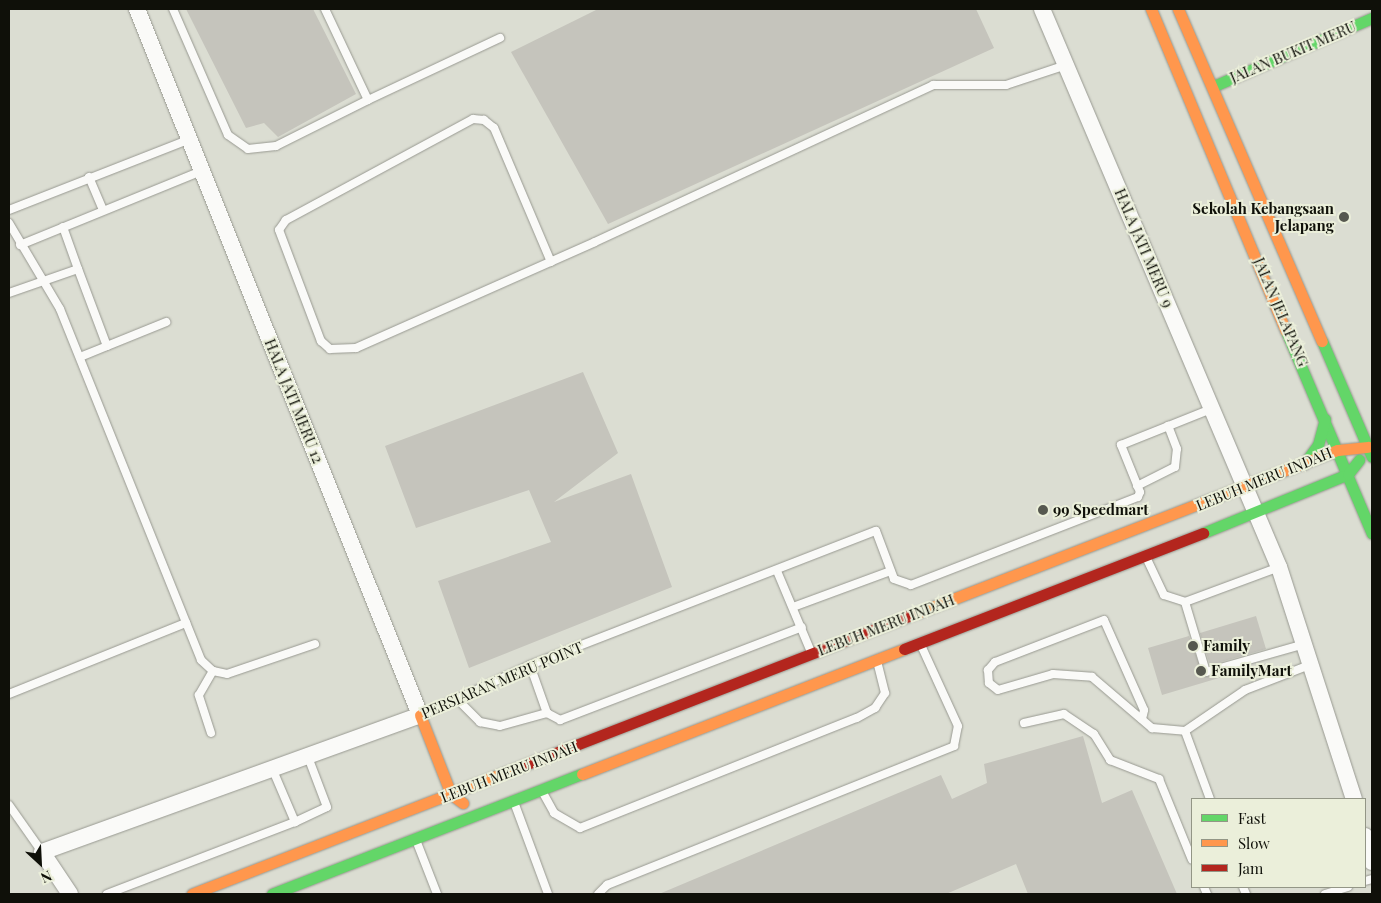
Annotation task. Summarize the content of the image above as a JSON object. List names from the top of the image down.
{
  "streets": {
    "main road": [
      "JALAN BUKIT MERU",
      "JALAN JELAPANG",
      "HALA JATI MERU 12",
      "LEBUH MERU INDAH"
    ],
    "street": ["HALA JATI MERU 9", "PERSIARAN MERU POINT"]
  },
  "crossings": [
    ["JALAN BUKIT MERU", "JALAN JELAPANG"],
    ["HALA JATI MERU 9", "LEBUH MERU INDAH"],
    ["JALAN JELAPANG", "LEBUH MERU INDAH"],
    ["HALA JATI MERU 12", "LEBUH MERU INDAH"],
    ["HALA JATI MERU 12", "PERSIARAN MERU POINT"]
  ],
  "places": [
    "Sekolah Kebangsaan Jelapang",
    "99 Speedmart",
    "Family",
    "FamilyMart"
  ],
  "legend": ["Fast", "Slow", "Jam"],
  "north": "bottom right"
}
